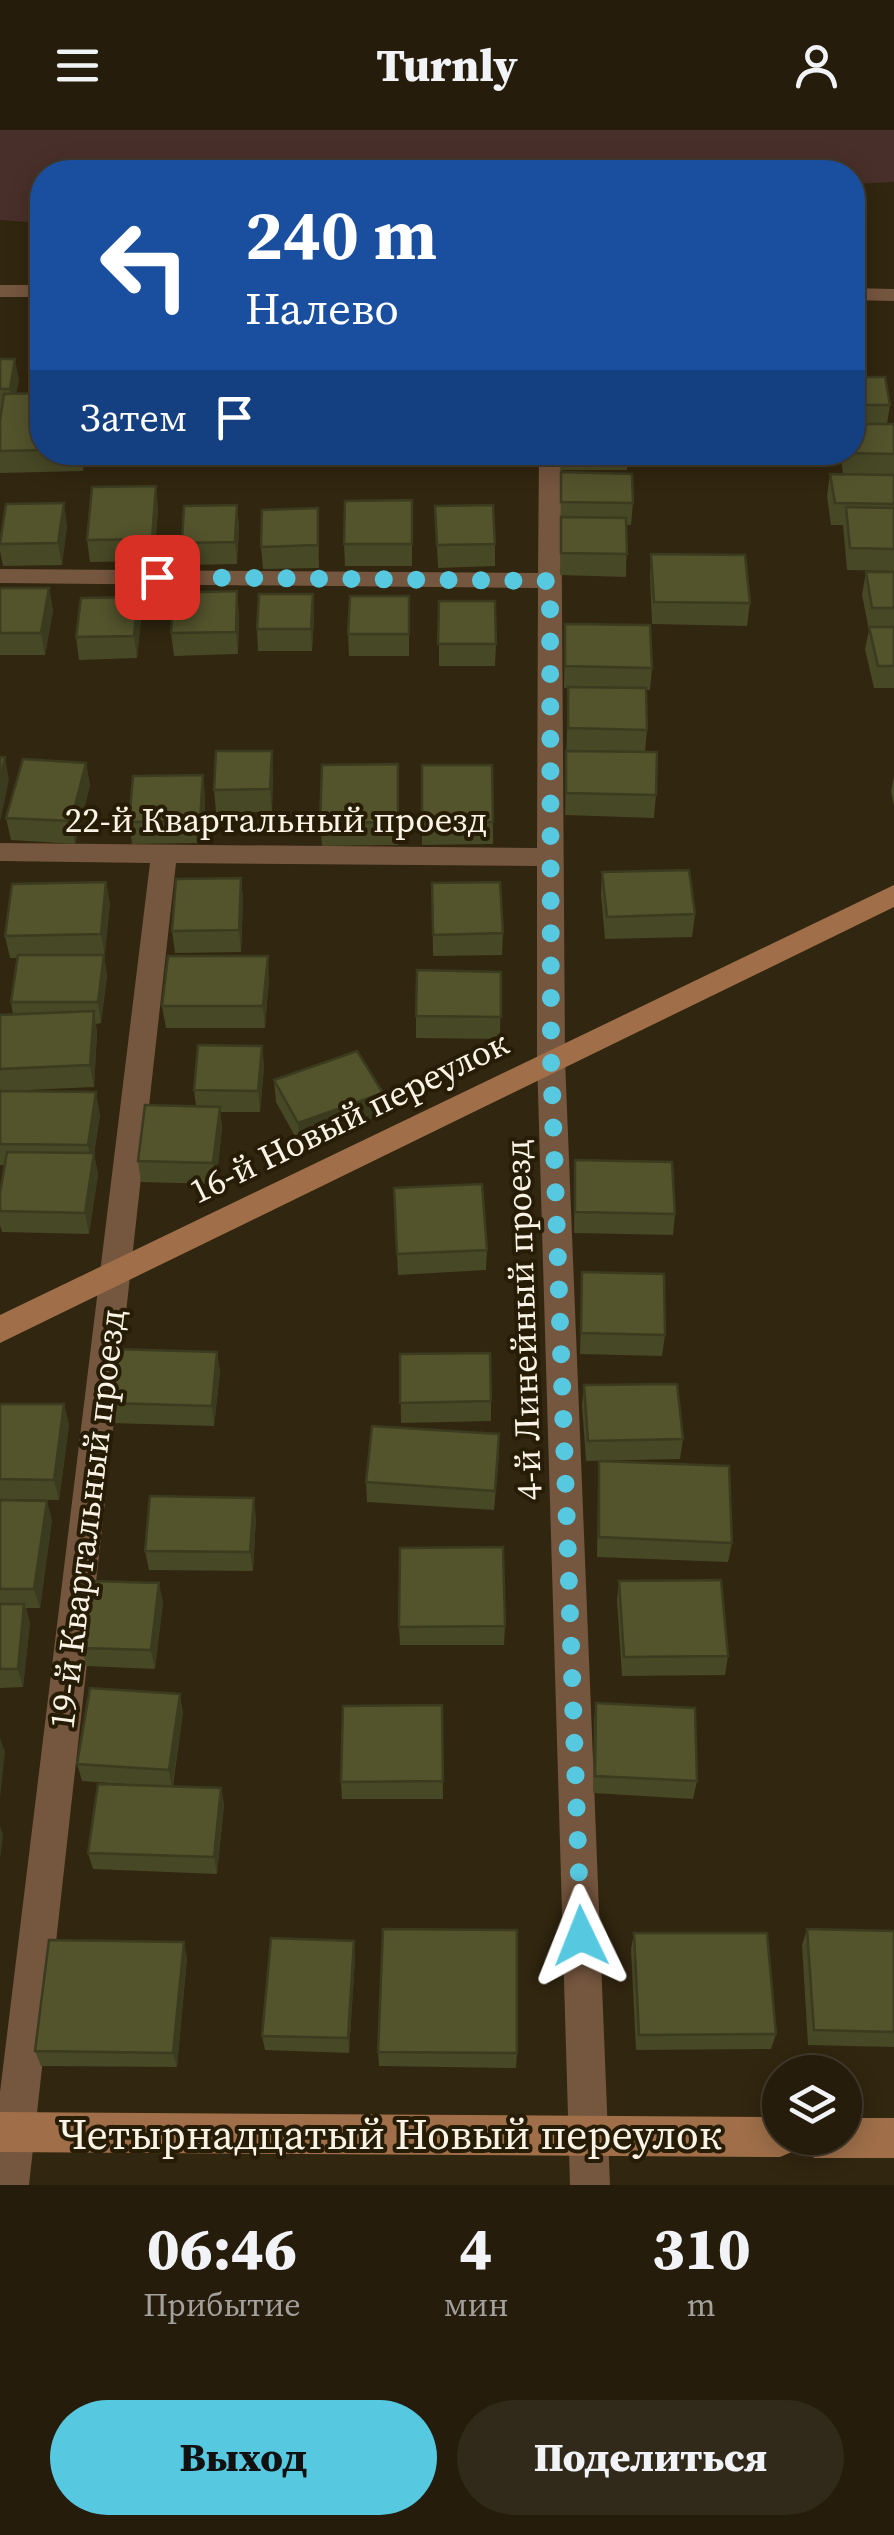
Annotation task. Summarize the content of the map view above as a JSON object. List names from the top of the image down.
{
  "streets": {
    "street": [
      "22-й Квартальный проезд",
      "16-й Новый переулок",
      "4-й Линейный проезд",
      "19-й Квартальный проезд",
      "Четырнадцатый Новый переулок"
    ]
  },
  "crossings": [
    ["22-й Квартальный проезд", "4-й Линейный проезд"],
    ["22-й Квартальный проезд", "19-й Квартальный проезд"],
    ["16-й Новый переулок", "4-й Линейный проезд"],
    ["16-й Новый переулок", "19-й Квартальный проезд"],
    ["4-й Линейный проезд", "Четырнадцатый Новый переулок"],
    ["19-й Квартальный проезд", "Четырнадцатый Новый переулок"]
  ],
  "page": {
    "header": "Turnly",
    "turn": ["240 m", "Налево"],
    "then": "Затем",
    "eta": [
      "06:46",
      "Прибытие",
      "4",
      "мин",
      "310",
      "m"
    ],
    "buttons": ["Выход", "Поделиться"]
  }
}
